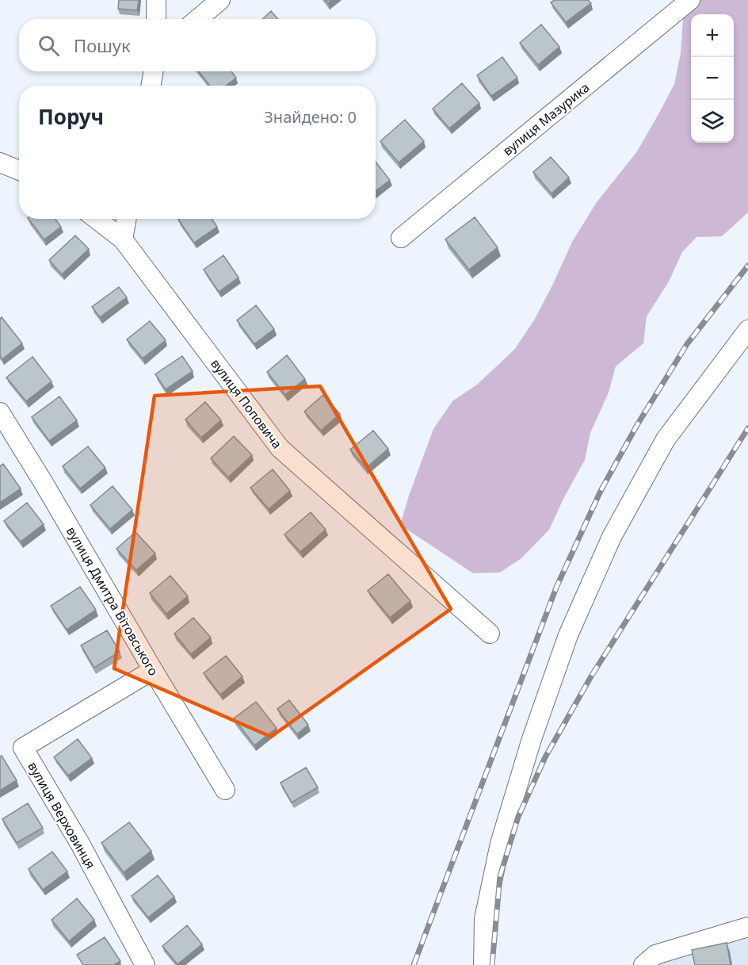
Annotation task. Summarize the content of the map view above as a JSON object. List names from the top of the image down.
{
  "streets": {
    "street": [
      "вулиця Мазурика",
      "вулиця Поповича",
      "вулиця Дмитра Вітовського",
      "вулиця Верховинця"
    ]
  },
  "crossings": [
    ["вулиця Дмитра Вітовського", "вулиця Верховинця"]
  ],
  "page": {
    "map_buttons": ["+", "−"],
    "search": "Пошук",
    "heading": ["Поруч", "Знайдено: 0"]
  }
}
